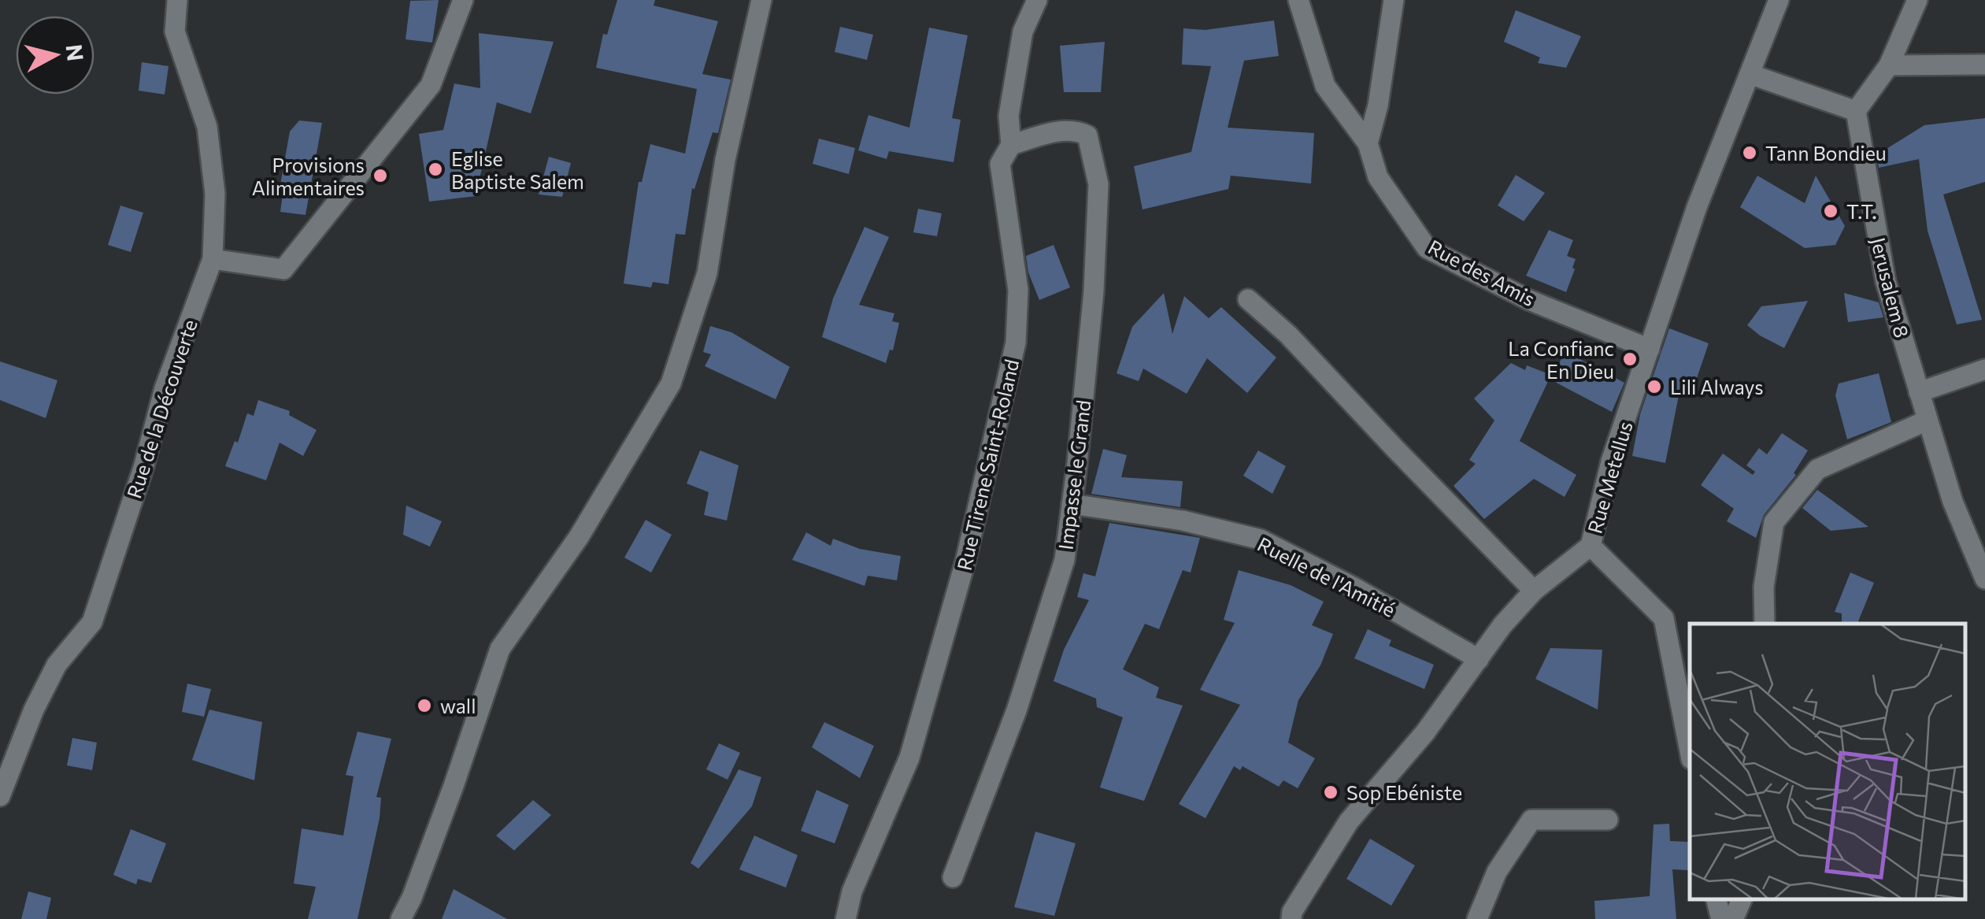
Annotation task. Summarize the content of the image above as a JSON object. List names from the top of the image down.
{
  "streets": {
    "street": [
      "Rue des Amis",
      "Jerusalem 8",
      "Rue de la Découverte",
      "Rue Tirene Saint-Roland",
      "Impasse le Grand",
      "Rue Metellus",
      "Ruelle de l'Amitié"
    ]
  },
  "crossings": [
    ["Rue des Amis", "Rue Metellus"],
    ["Rue Tirene Saint-Roland", "Impasse le Grand"],
    ["Impasse le Grand", "Ruelle de l'Amitié"],
    ["Rue Metellus", "Ruelle de l'Amitié"]
  ],
  "places": [
    "Tann Bondieu",
    "Eglise Baptiste Salem",
    "Provisions Alimentaires",
    "T.T.",
    "La Confianc En Dieu",
    "Lili Always",
    "wall",
    "Sop Ebéniste"
  ],
  "north": "right"
}
